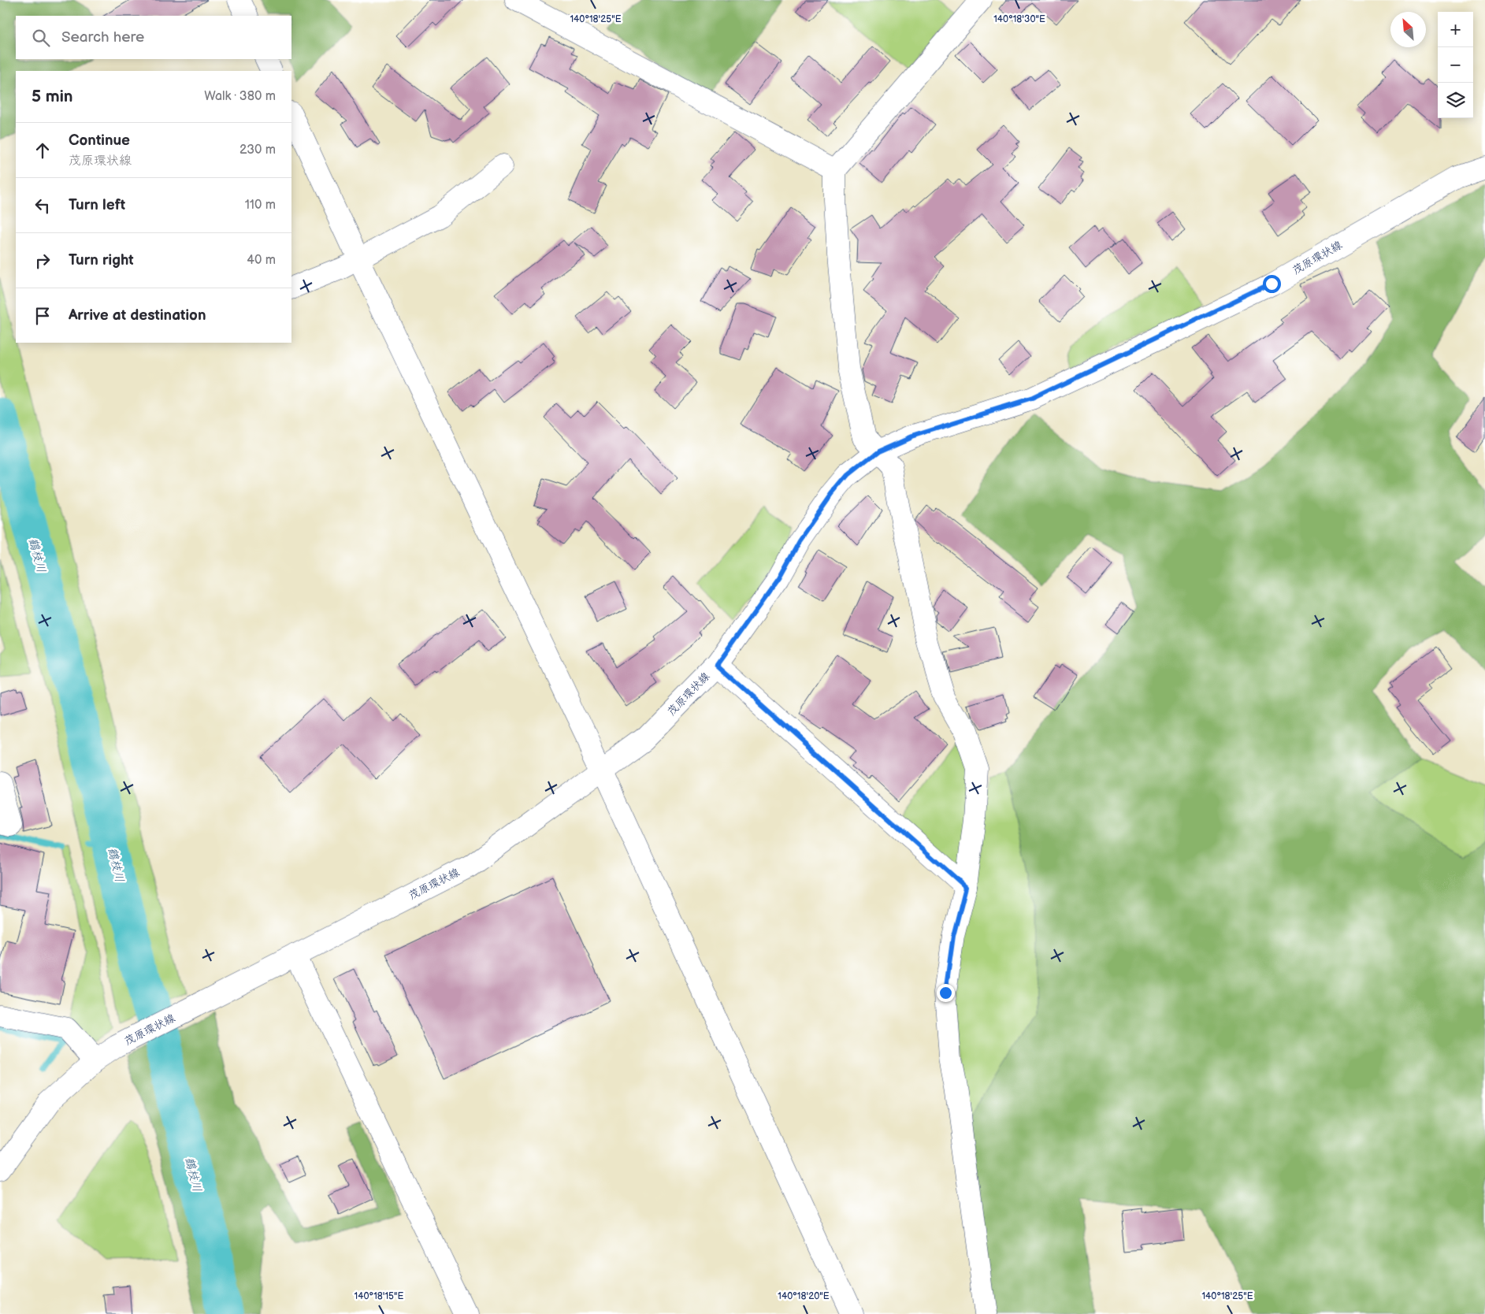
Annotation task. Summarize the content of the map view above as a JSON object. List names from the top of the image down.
{
  "streets": {
    "street": ["茂原環状線"]
  },
  "water": ["鶴枝川"],
  "north": "top left",
  "page": {
    "map_buttons": ["+", "−"],
    "search": "Search here",
    "heading": ["5 min", "Walk · 380 m"],
    "list": [
      ["Continue", "茂原環状線", "230 m"],
      ["Turn left", "110 m"],
      ["Turn right", "40 m"],
      "Arrive at destination"
    ]
  },
  "coordinates": [
    "140°18'25\"E",
    "140°18'30\"E",
    "140°18'15\"E",
    "140°18'20\"E"
  ]
}
